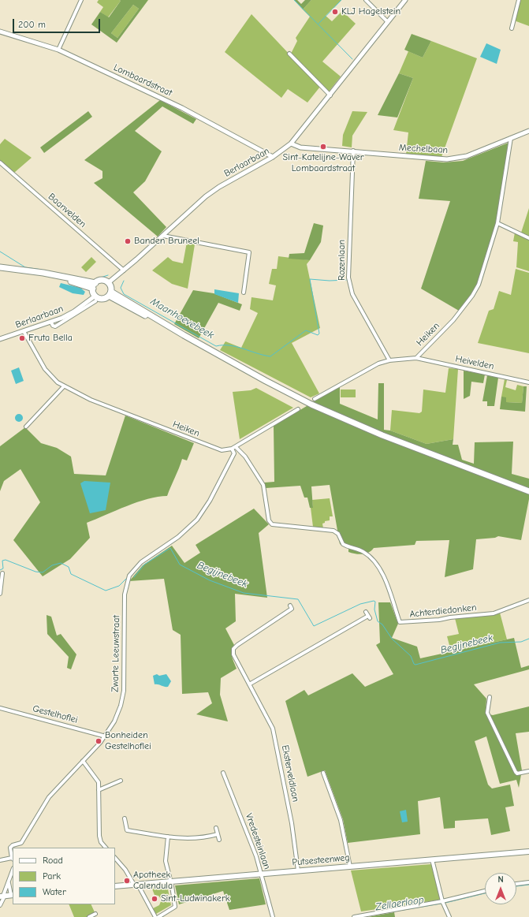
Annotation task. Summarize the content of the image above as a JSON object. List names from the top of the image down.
{
  "streets": {
    "main road": ["Putsesteenweg"],
    "street": [
      "Lombaardstraat",
      "Mechelbaan",
      "Berlaarbaan",
      "Baanvelden",
      "Rozenlaan",
      "Heiken",
      "Heivelden",
      "Achterdiedonken",
      "Zwarte Leeuwstraat",
      "Gestelhoflei",
      "Eksterveldlaan",
      "Vredesteinlaan"
    ]
  },
  "crossings": [
    ["Lombaardstraat", "Berlaarbaan"],
    ["Mechelbaan", "Berlaarbaan"],
    ["Mechelbaan", "Rozenlaan"],
    ["Mechelbaan", "Heiken"],
    ["Berlaarbaan", "Baanvelden"],
    ["Berlaarbaan", "Heiken"],
    ["Rozenlaan", "Heiken"],
    ["Heiken", "Heivelden"],
    ["Heiken", "Achterdiedonken"],
    ["Heiken", "Zwarte Leeuwstraat"],
    ["Zwarte Leeuwstraat", "Gestelhoflei"],
    ["Eksterveldlaan", "Putsesteenweg"],
    ["Vredesteinlaan", "Putsesteenweg"]
  ],
  "water": ["Maanhoevebeek", "Begijnebeek", "Zellaerloop"],
  "places": [
    "KLJ Hagelstein",
    "Sint-Katelijne-Waver Lombaardstraat",
    "Banden Bruneel",
    "Fruta Bella",
    "Bonheiden Gestelhoflei",
    "Apotheek Calendula",
    "Sint-Ludwinakerk"
  ],
  "legend": ["Road", "Park", "Water"],
  "scale_bar": "200 m",
  "north": "top"
}
